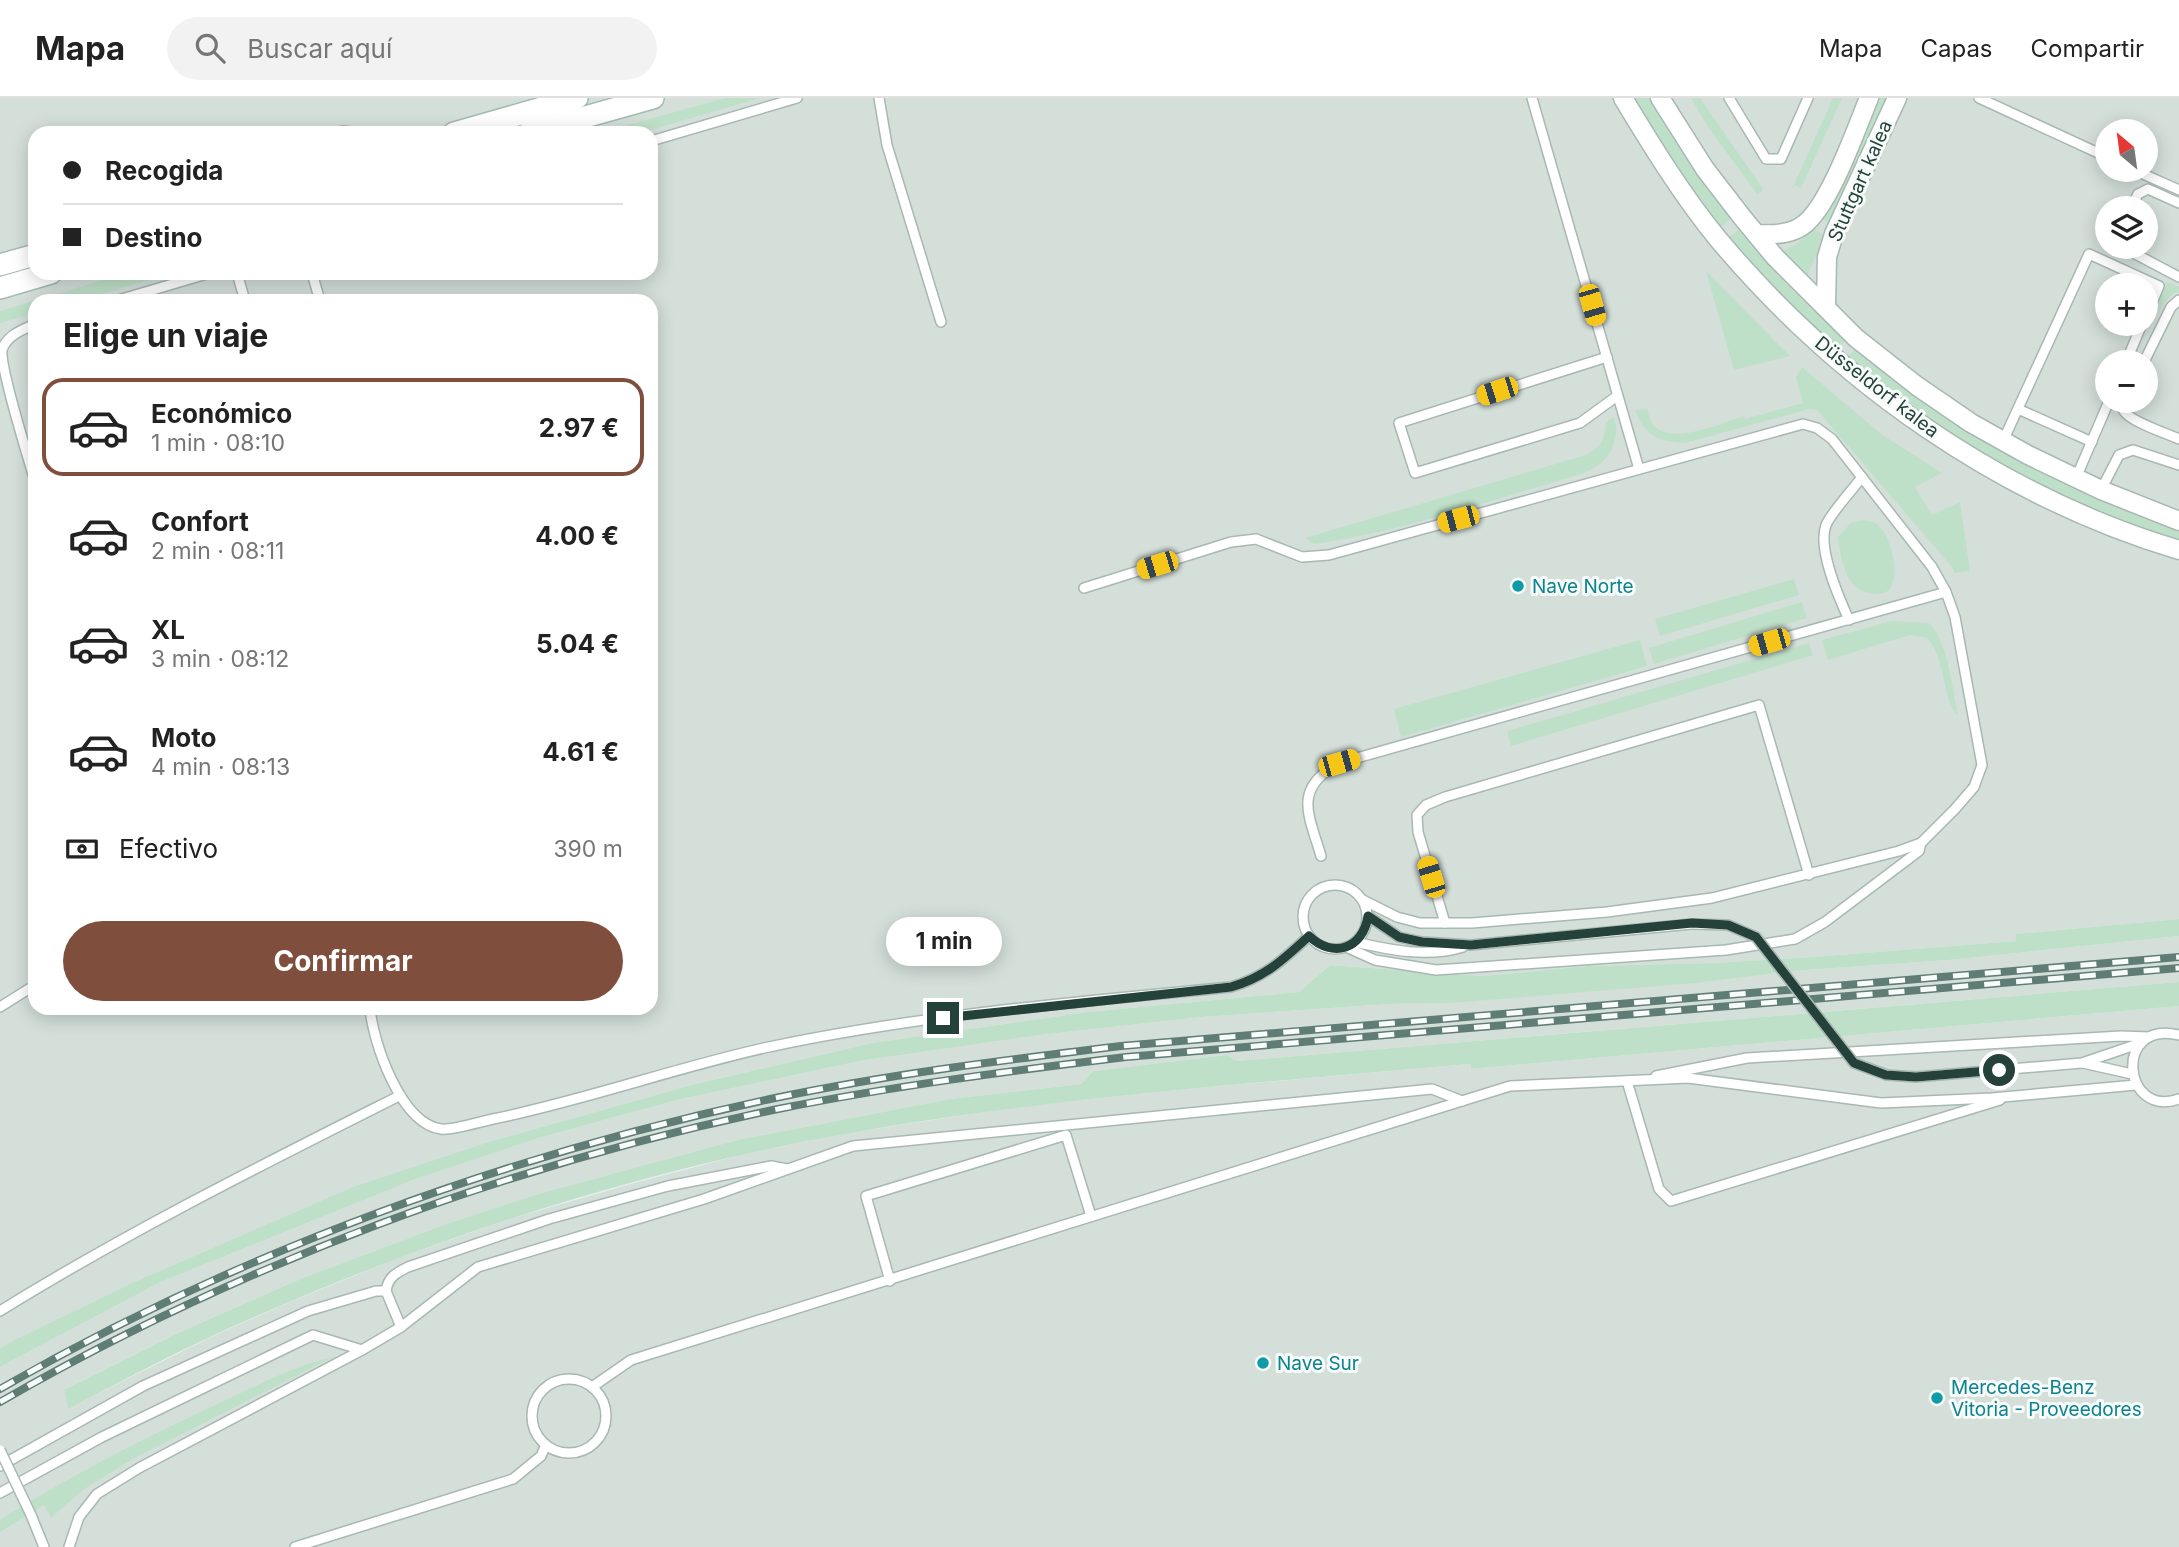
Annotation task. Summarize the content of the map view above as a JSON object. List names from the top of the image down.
{
  "streets": {
    "street": ["Stuttgart kalea", "Düsseldorf kalea"]
  },
  "crossings": [
    ["Stuttgart kalea", "Düsseldorf kalea"]
  ],
  "places": ["Nave Norte", "Nave Sur", "Mercedes-Benz Vitoria - Proveedores"],
  "north": "top left",
  "page": {
    "header": "Mapa",
    "search": "Buscar aquí",
    "nav": ["Mapa", "Capas", "Compartir"],
    "map_buttons": ["+", "−"],
    "banner": ["Recogida", "Destino"],
    "heading": "Elige un viaje",
    "list": [
      {
        "name": "Económico",
        "note": "1 min · 08:10",
        "value": "2.97 €"
      },
      {
        "name": "Confort",
        "note": "2 min · 08:11",
        "value": "4.00 €"
      },
      {
        "name": "XL",
        "note": "3 min · 08:12",
        "value": "5.04 €"
      },
      {
        "name": "Moto",
        "note": "4 min · 08:13",
        "value": "4.61 €"
      }
    ],
    "pay": ["Efectivo", "390 m"],
    "buttons": "Confirmar",
    "bubble": "1 min"
  }
}
